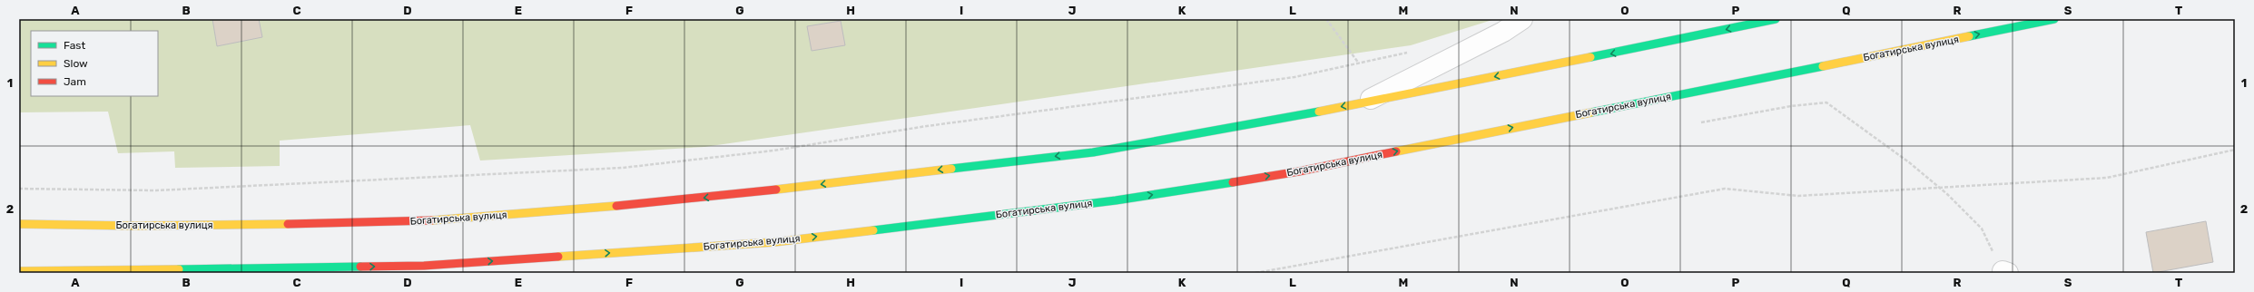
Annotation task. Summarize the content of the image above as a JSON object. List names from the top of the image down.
{
  "streets": {
    "main road": ["Богатирська вулиця"]
  },
  "legend": ["Fast", "Slow", "Jam"],
  "grid": {
    "columns": [
      "A",
      "B",
      "C",
      "D",
      "E",
      "F",
      "G",
      "H",
      "I",
      "J",
      "K",
      "L",
      "M",
      "N",
      "O",
      "P",
      "Q",
      "R",
      "S",
      "T"
    ],
    "rows": ["1", "2"]
  }
}
